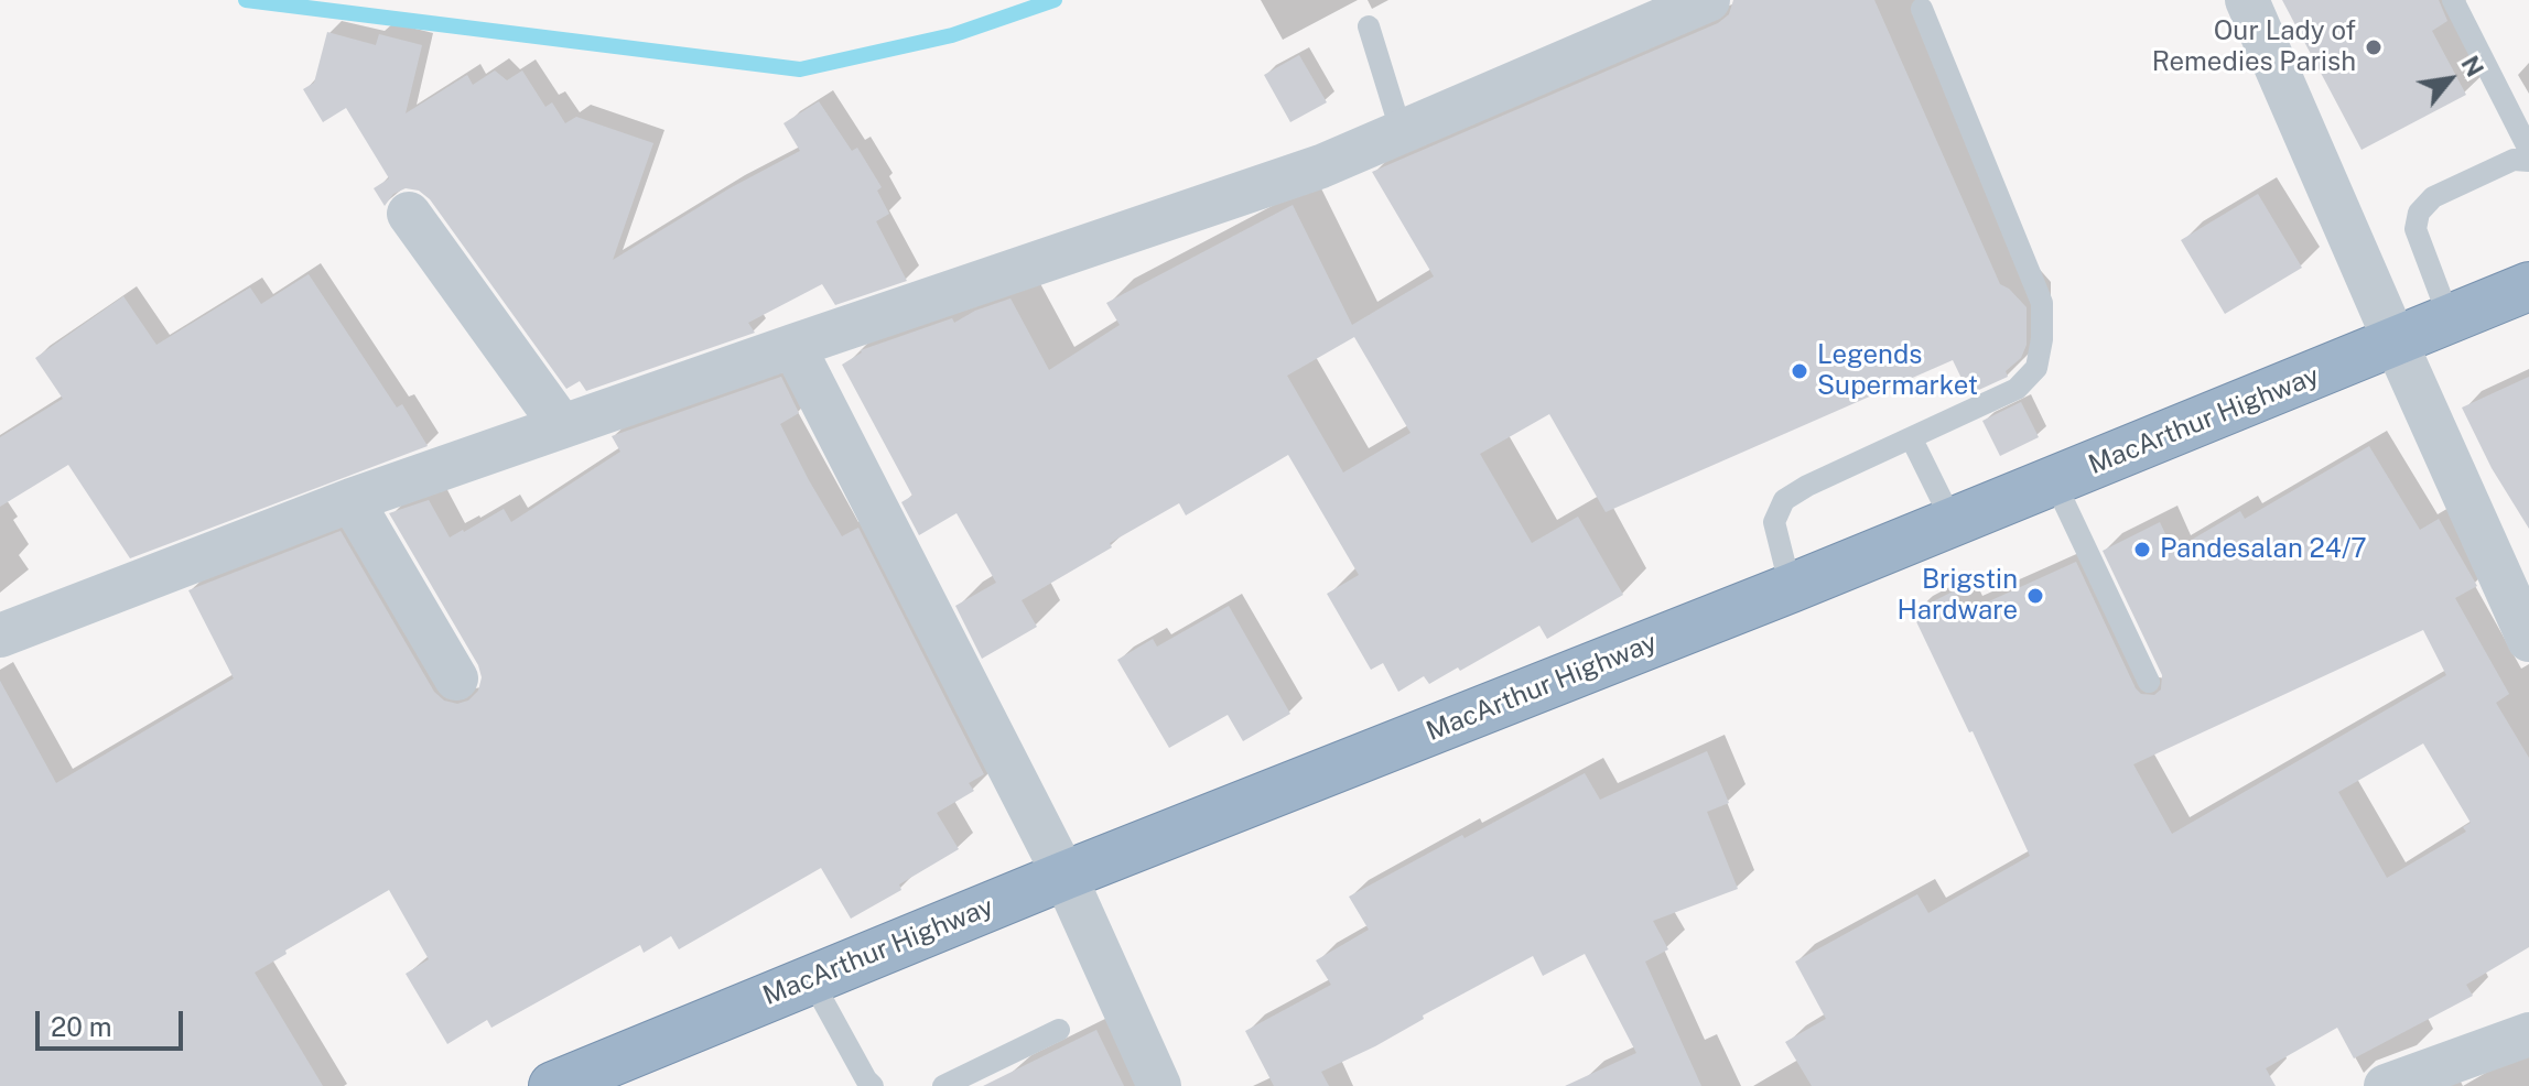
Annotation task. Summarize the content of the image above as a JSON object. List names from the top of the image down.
{
  "streets": {
    "highway": ["MacArthur Highway"]
  },
  "places": [
    "Our Lady of Remedies Parish",
    "Legends Supermarket",
    "Pandesalan 24/7",
    "Brigstin Hardware"
  ],
  "scale_bar": "20 m",
  "north": "top right"
}
